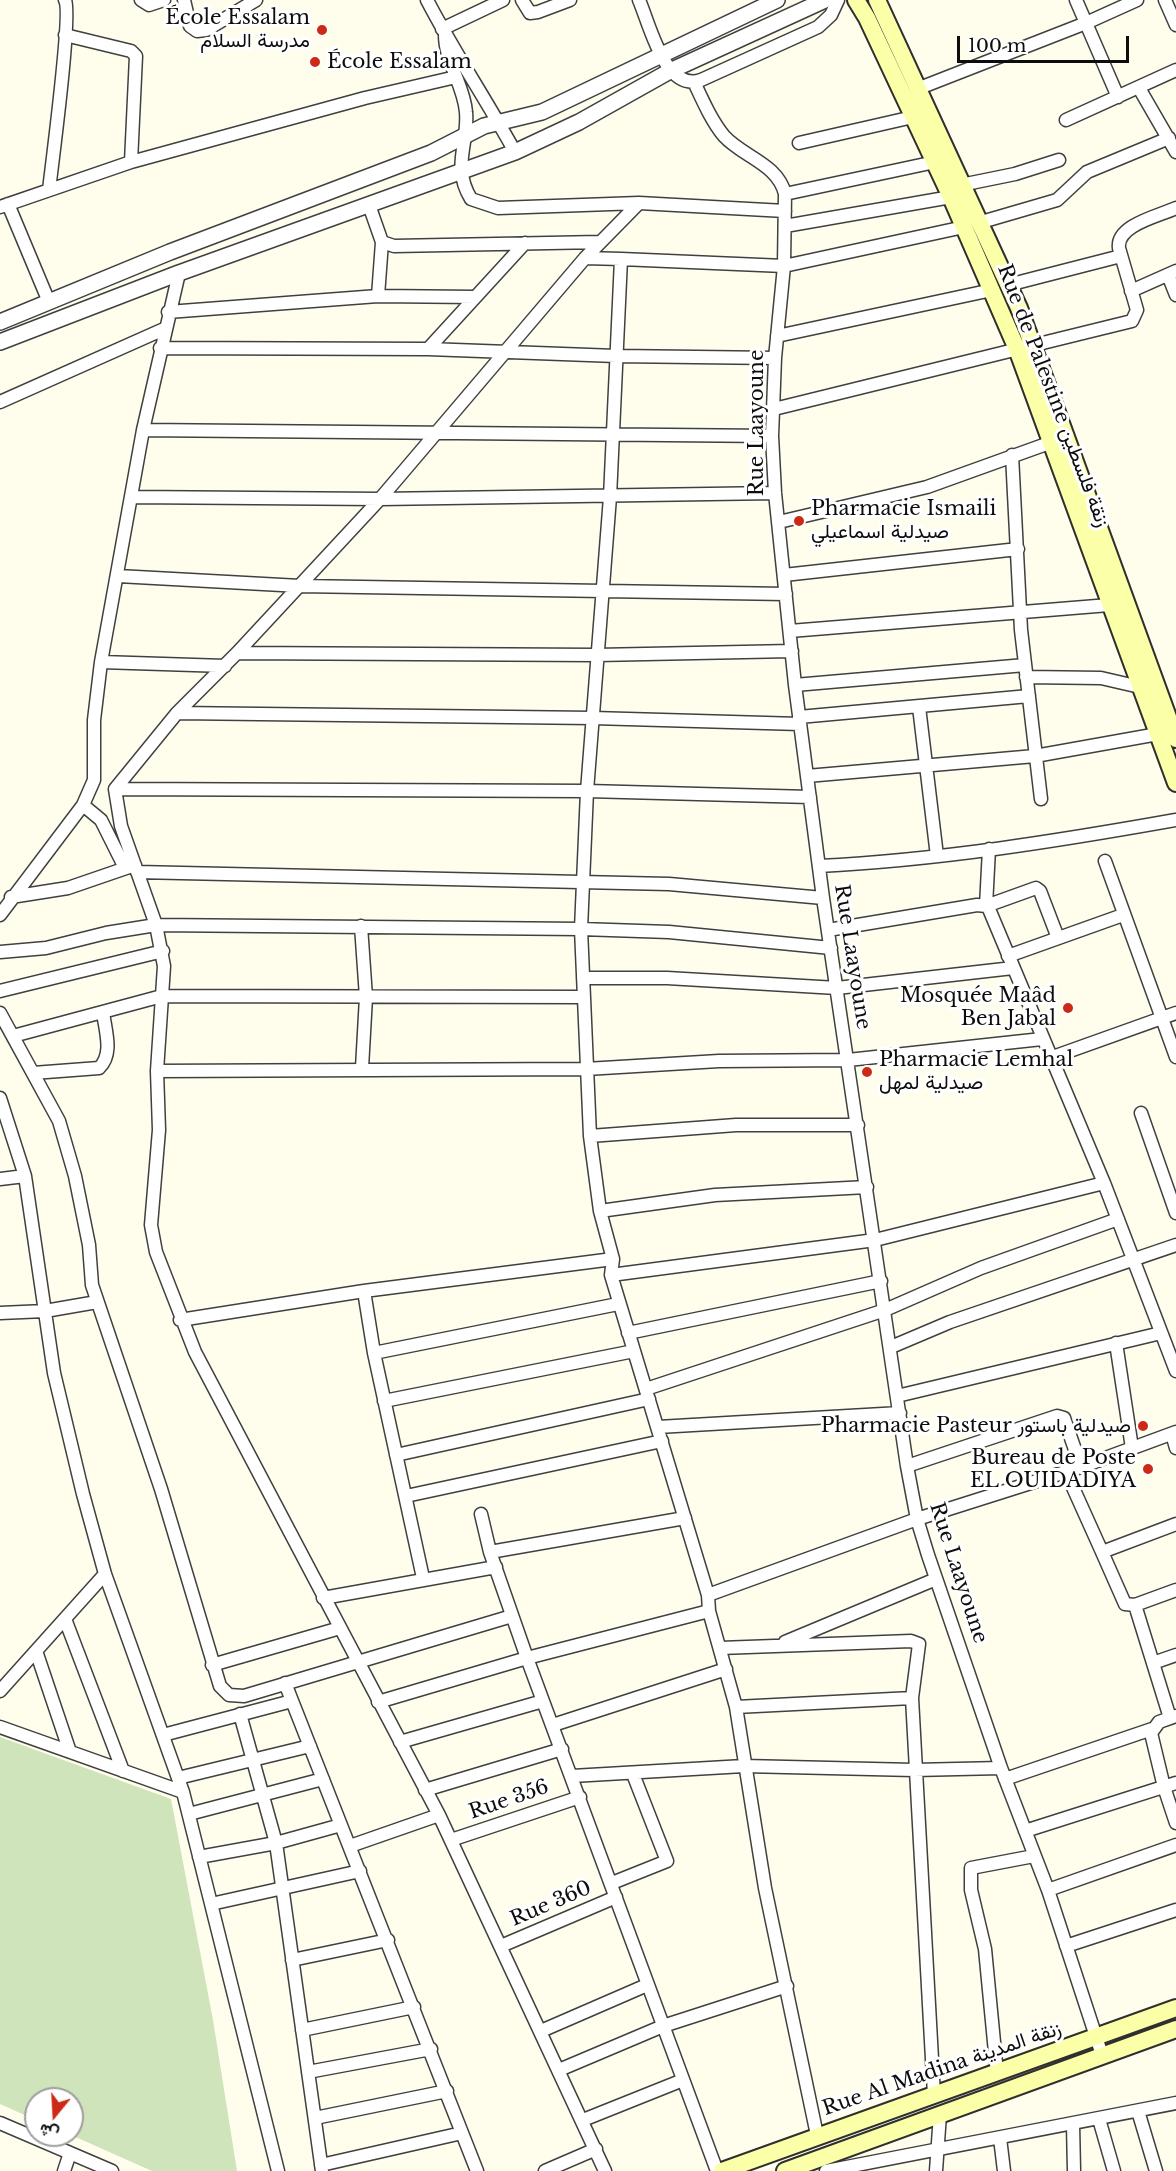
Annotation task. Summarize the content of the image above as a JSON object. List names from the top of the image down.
{
  "streets": {
    "main road": ["Rue de Palestine زنقة فلسطين", "Rue Al Madina زنقة المدينة"],
    "street": ["Rue Laayoune", "Rue 356", "Rue 360"]
  },
  "crossings": [
    ["Rue Laayoune", "Rue Al Madina زنقة المدينة"]
  ],
  "places": [
    "École Essalam مدرسة السلام",
    "École Essalam",
    "Pharmacie Ismaili صيدلية اسماعيلي",
    "Mosquée Maâd Ben Jabal",
    "Pharmacie Lemhal صيدلية لمهل",
    "Pharmacie Pasteur صيدلية باستور",
    "Bureau de Poste EL OUIDADIYA"
  ],
  "scale_bar": "100 m",
  "north": "bottom"
}
